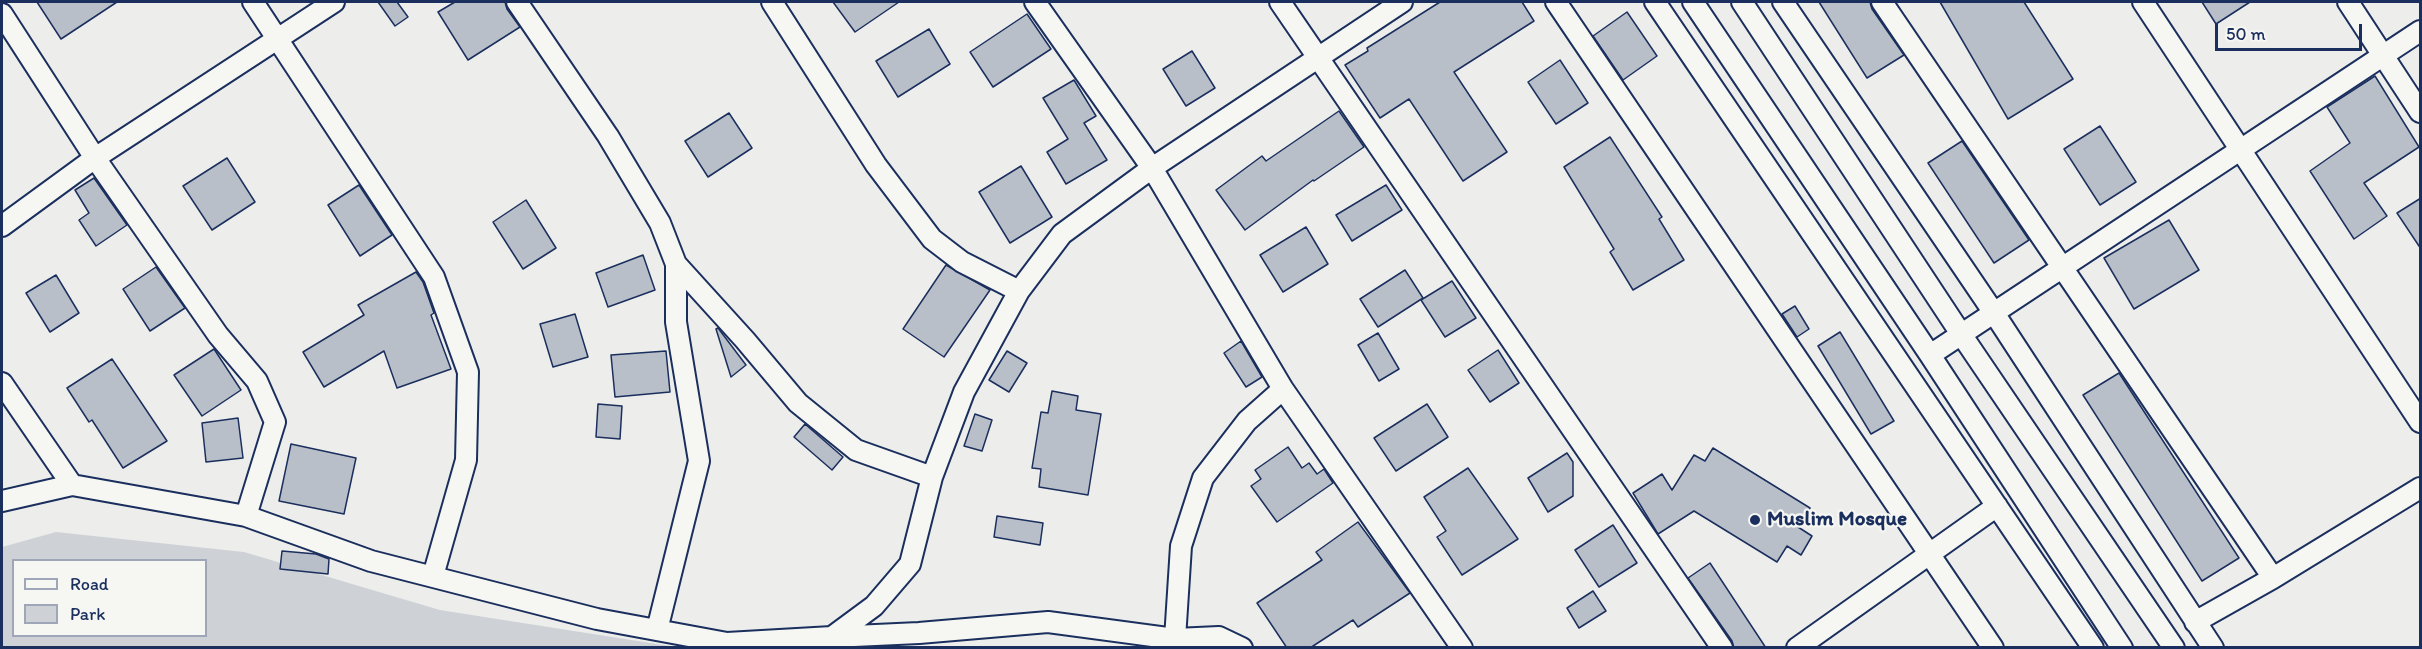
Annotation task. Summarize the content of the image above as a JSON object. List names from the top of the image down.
{
  "places": ["Muslim Mosque"],
  "legend": ["Road", "Park"],
  "scale_bar": "50 m"
}
